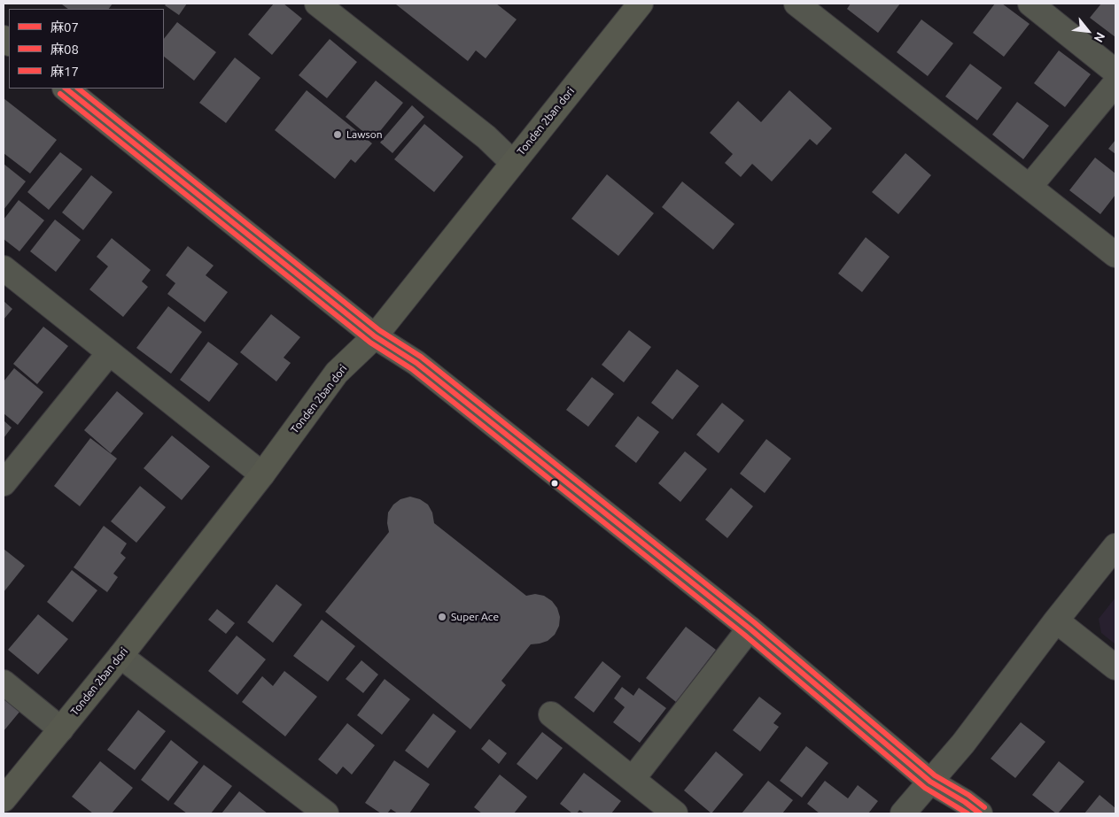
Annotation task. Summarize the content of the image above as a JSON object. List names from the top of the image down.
{
  "streets": {
    "street": ["Tonden 2ban dori"]
  },
  "places": ["Lawson", "Super Ace"],
  "lines": ["transit line 麻07", "transit line 麻17", "transit line 麻08"],
  "legend": ["麻07", "麻08", "麻17"],
  "north": "bottom right"
}
